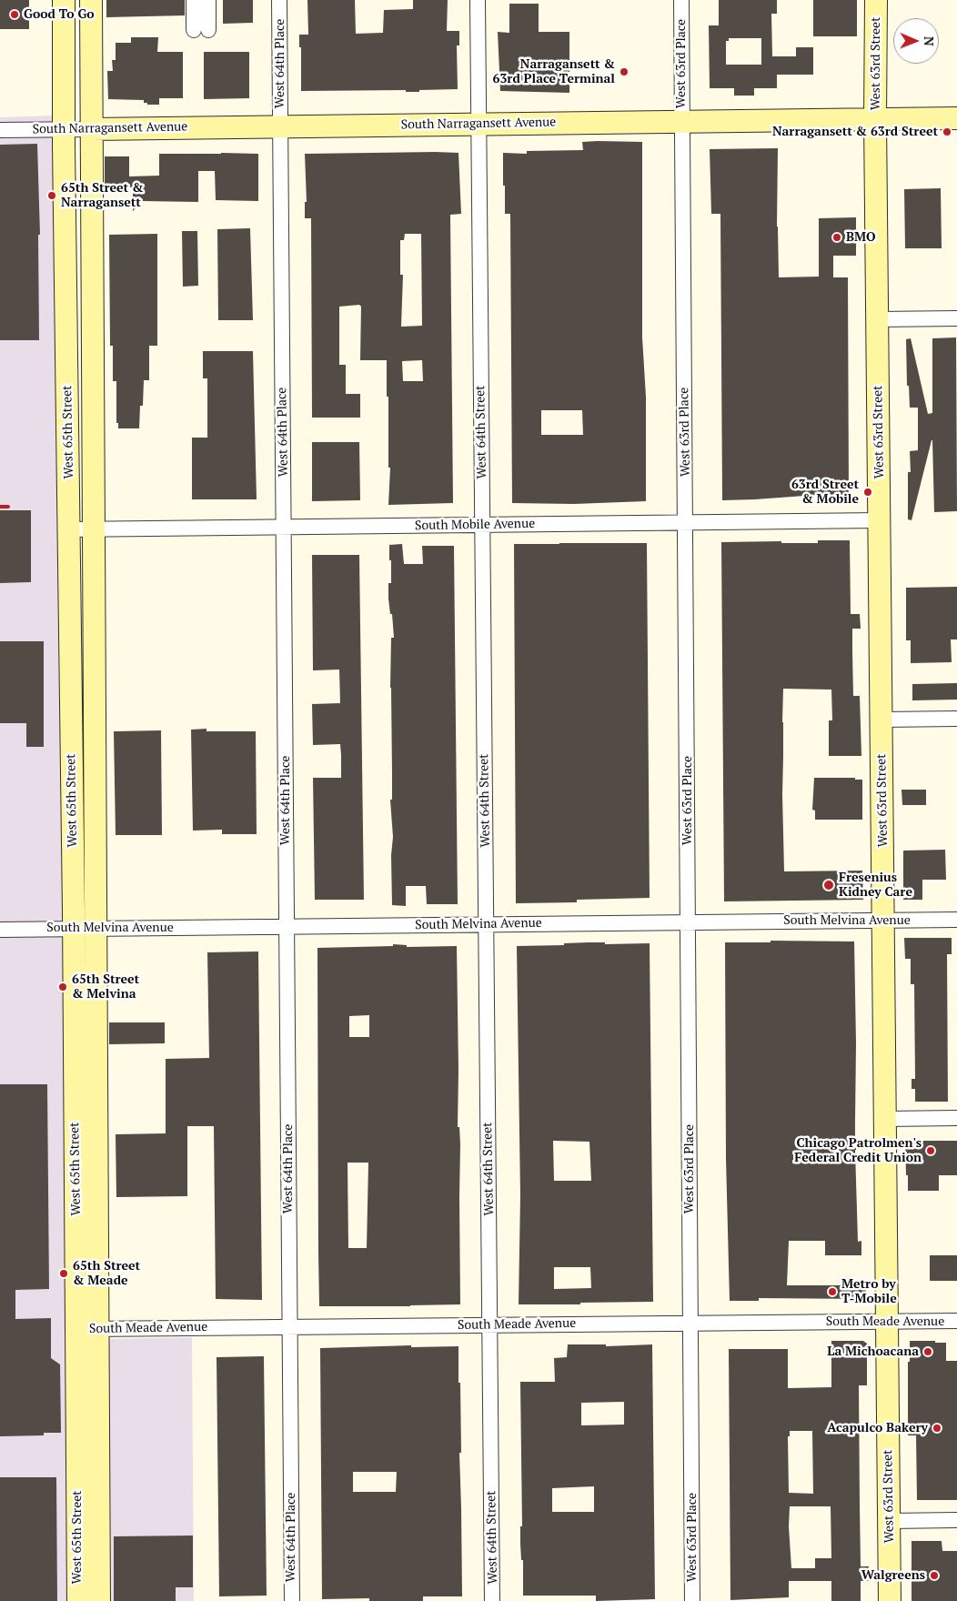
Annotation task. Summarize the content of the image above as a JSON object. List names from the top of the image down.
{
  "streets": {
    "street": [
      "West 64th Place",
      "West 63rd Place",
      "West 63rd Street",
      "South Narragansett Avenue",
      "West 65th Street",
      "West 64th Street",
      "South Mobile Avenue",
      "South Melvina Avenue",
      "South Meade Avenue"
    ]
  },
  "crossings": [
    ["West 64th Place", "South Narragansett Avenue"],
    ["West 64th Place", "South Mobile Avenue"],
    ["West 64th Place", "South Melvina Avenue"],
    ["West 64th Place", "South Meade Avenue"],
    ["West 63rd Place", "South Narragansett Avenue"],
    ["West 63rd Place", "South Mobile Avenue"],
    ["West 63rd Place", "South Melvina Avenue"],
    ["West 63rd Place", "South Meade Avenue"],
    ["West 63rd Street", "South Narragansett Avenue"],
    ["West 63rd Street", "South Mobile Avenue"],
    ["West 63rd Street", "South Melvina Avenue"],
    ["West 63rd Street", "South Meade Avenue"],
    ["South Narragansett Avenue", "West 65th Street"],
    ["South Narragansett Avenue", "West 64th Street"],
    ["West 65th Street", "South Mobile Avenue"],
    ["West 65th Street", "South Melvina Avenue"],
    ["West 65th Street", "South Meade Avenue"],
    ["West 64th Street", "South Mobile Avenue"],
    ["West 64th Street", "South Melvina Avenue"],
    ["West 64th Street", "South Meade Avenue"]
  ],
  "places": [
    "Good To Go",
    "Narragansett & 63rd Place Terminal",
    "Narragansett & 63rd Street",
    "65th Street & Narragansett",
    "BMO",
    "63rd Street & Mobile",
    "Fresenius Kidney Care",
    "65th Street & Melvina",
    "Chicago Patrolmen's Federal Credit Union",
    "65th Street & Meade",
    "Metro by T-Mobile",
    "La Michoacana",
    "Acapulco Bakery",
    "Walgreens"
  ],
  "north": "right"
}
